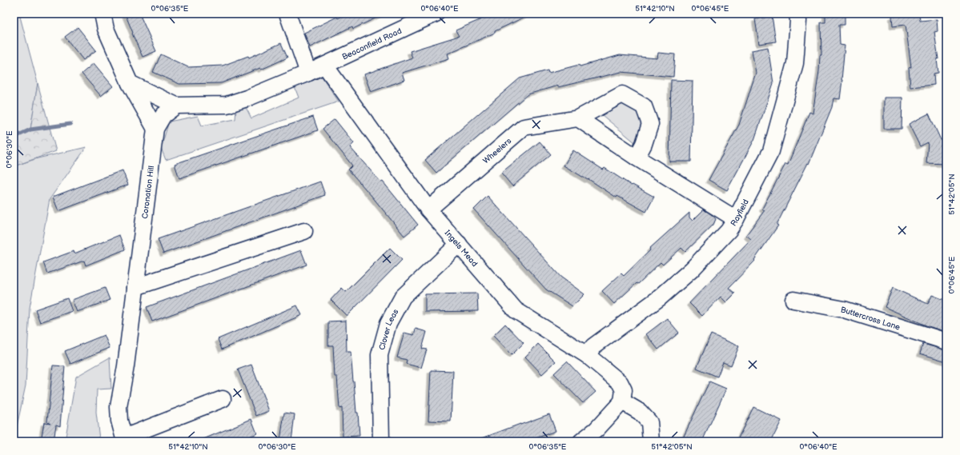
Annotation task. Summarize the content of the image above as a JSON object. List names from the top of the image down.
{
  "streets": {
    "street": [
      "Beaconfield Road",
      "Wheelers",
      "Coronation Hill",
      "Rayfield",
      "Ingels Mead",
      "Buttercross Lane",
      "Clover Leas"
    ]
  },
  "crossings": [
    ["Beaconfield Road", "Coronation Hill"],
    ["Beaconfield Road", "Ingels Mead"],
    ["Wheelers", "Ingels Mead"],
    ["Rayfield", "Ingels Mead"],
    ["Ingels Mead", "Clover Leas"]
  ],
  "coordinates": [
    "0°06'35\"E",
    "0°06'40\"E",
    "51°42'10\"N",
    "0°06'45\"E",
    "0°06'30\"E",
    "51°42'05\"N"
  ]
}
